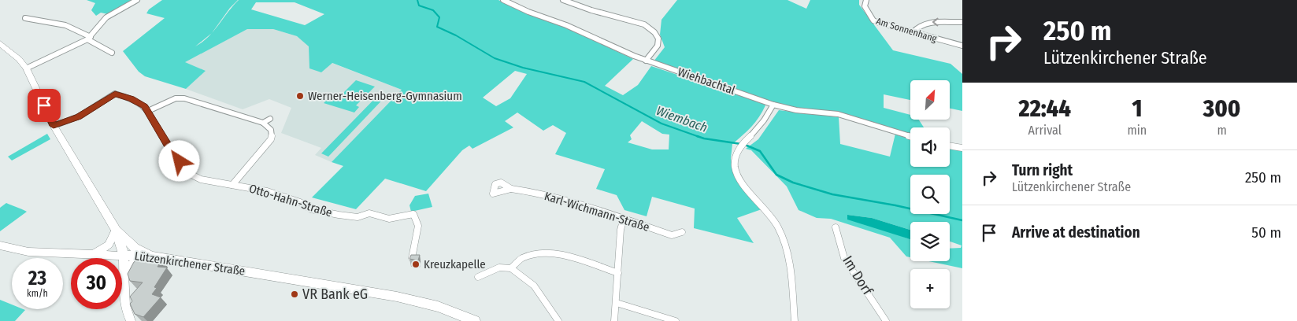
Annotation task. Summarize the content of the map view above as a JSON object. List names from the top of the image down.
{
  "streets": {
    "main road": ["Lützenkirchener Straße"],
    "street": [
      "Am Sonnenhang",
      "Wiehbachtal",
      "Otto-Hahn-Straße",
      "Karl-Wichmann-Straße",
      "Im Dorf"
    ]
  },
  "crossings": [
    ["Otto-Hahn-Straße", "Lützenkirchener Straße"]
  ],
  "water": ["Wiembach"],
  "places": ["Werner-Heisenberg-Gymnasium", "Kreuzkapelle", "VR Bank eG"],
  "north": "top right",
  "page": {
    "turn": ["250 m", "Lützenkirchener Straße"],
    "map_buttons": "+",
    "eta": [
      "22:44",
      "Arrival",
      "1",
      "min",
      "300",
      "m"
    ],
    "list": [
      {
        "name": "Turn right",
        "note": "Lützenkirchener Straße",
        "value": "250 m"
      },
      {
        "name": "Arrive at destination",
        "value": "50 m"
      }
    ],
    "speed": "23 km/h",
    "limit": "30"
  }
}
